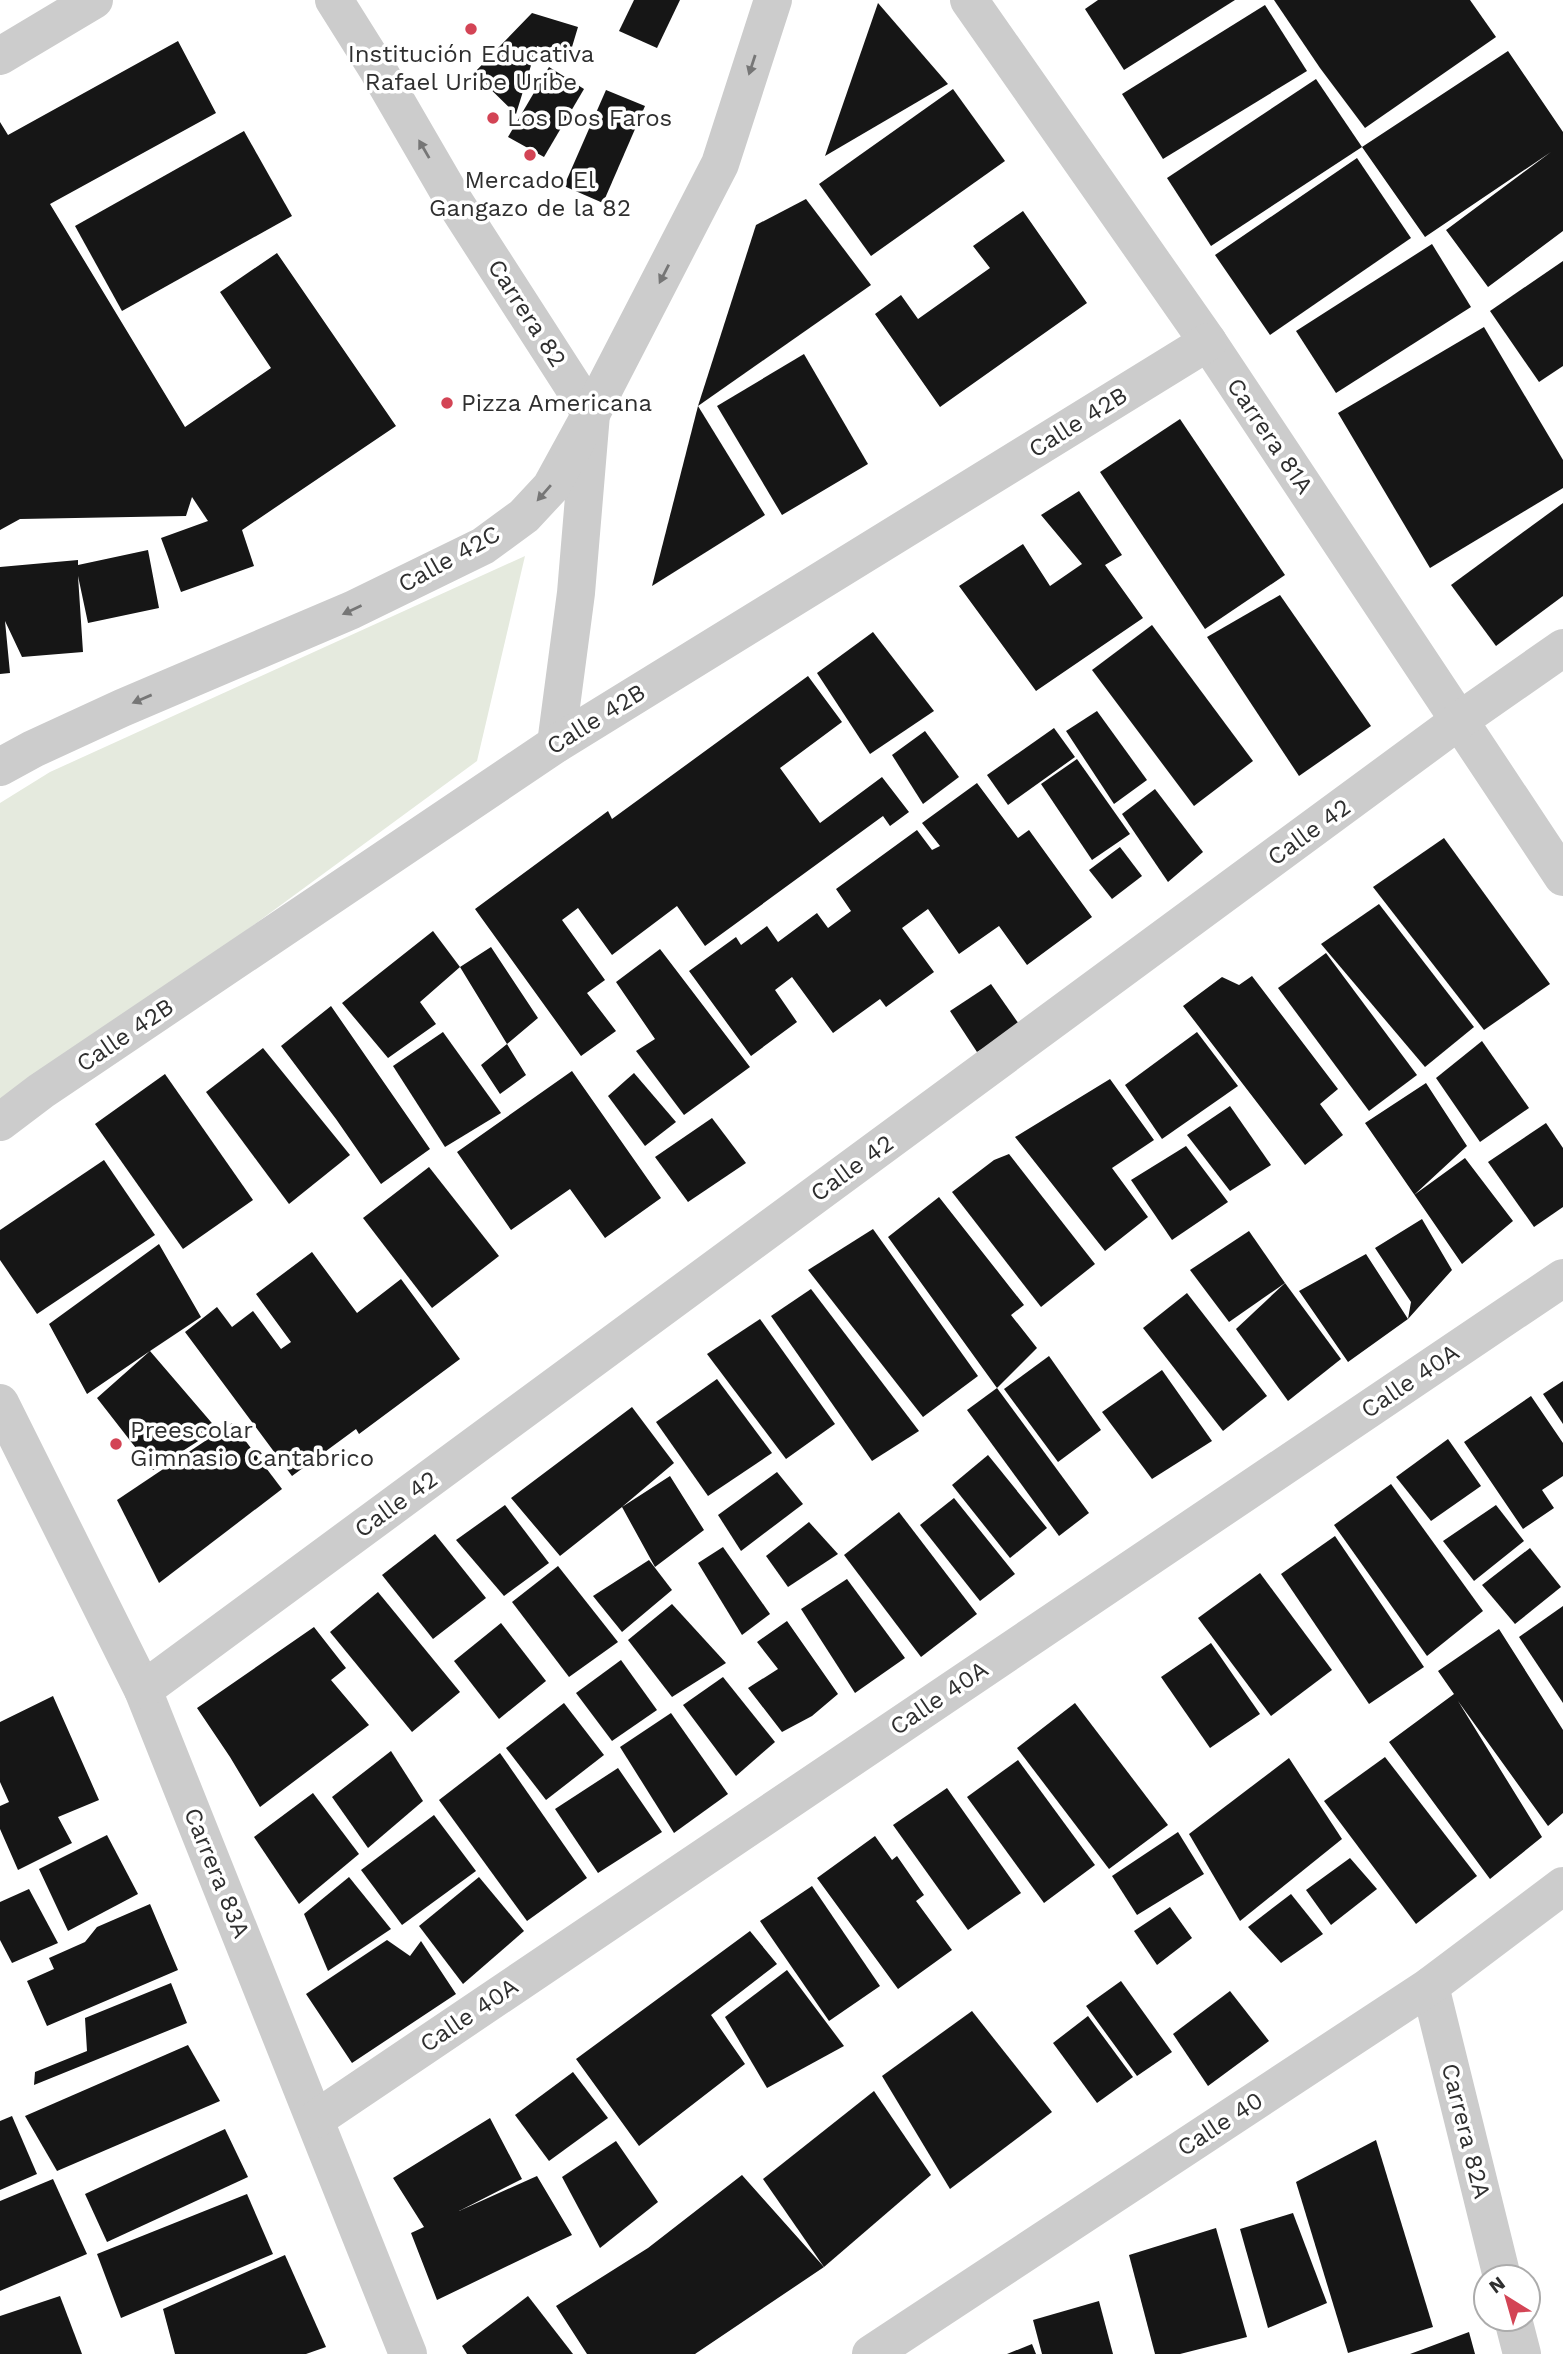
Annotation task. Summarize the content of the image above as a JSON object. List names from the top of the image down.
{
  "streets": {
    "street": [
      "Carrera 82",
      "Calle 42B",
      "Carrera 81A",
      "Calle 42C",
      "Calle 42",
      "Calle 40A",
      "Carrera 83A",
      "Calle 40",
      "Carrera 82A"
    ]
  },
  "crossings": [
    ["Carrera 82", "Calle 42C"],
    ["Calle 42B", "Carrera 81A"],
    ["Carrera 81A", "Calle 42"],
    ["Calle 42", "Carrera 83A"],
    ["Calle 40A", "Carrera 83A"],
    ["Calle 40", "Carrera 82A"]
  ],
  "one_way": ["Carrera 82", "Calle 42C"],
  "places": [
    "Institución Educativa Rafael Uribe Uribe",
    "Los Dos Faros",
    "Mercado El Gangazo de la 82",
    "Pizza Americana",
    "Preescolar Gimnasio Cantabrico"
  ],
  "north": "top left"
}
